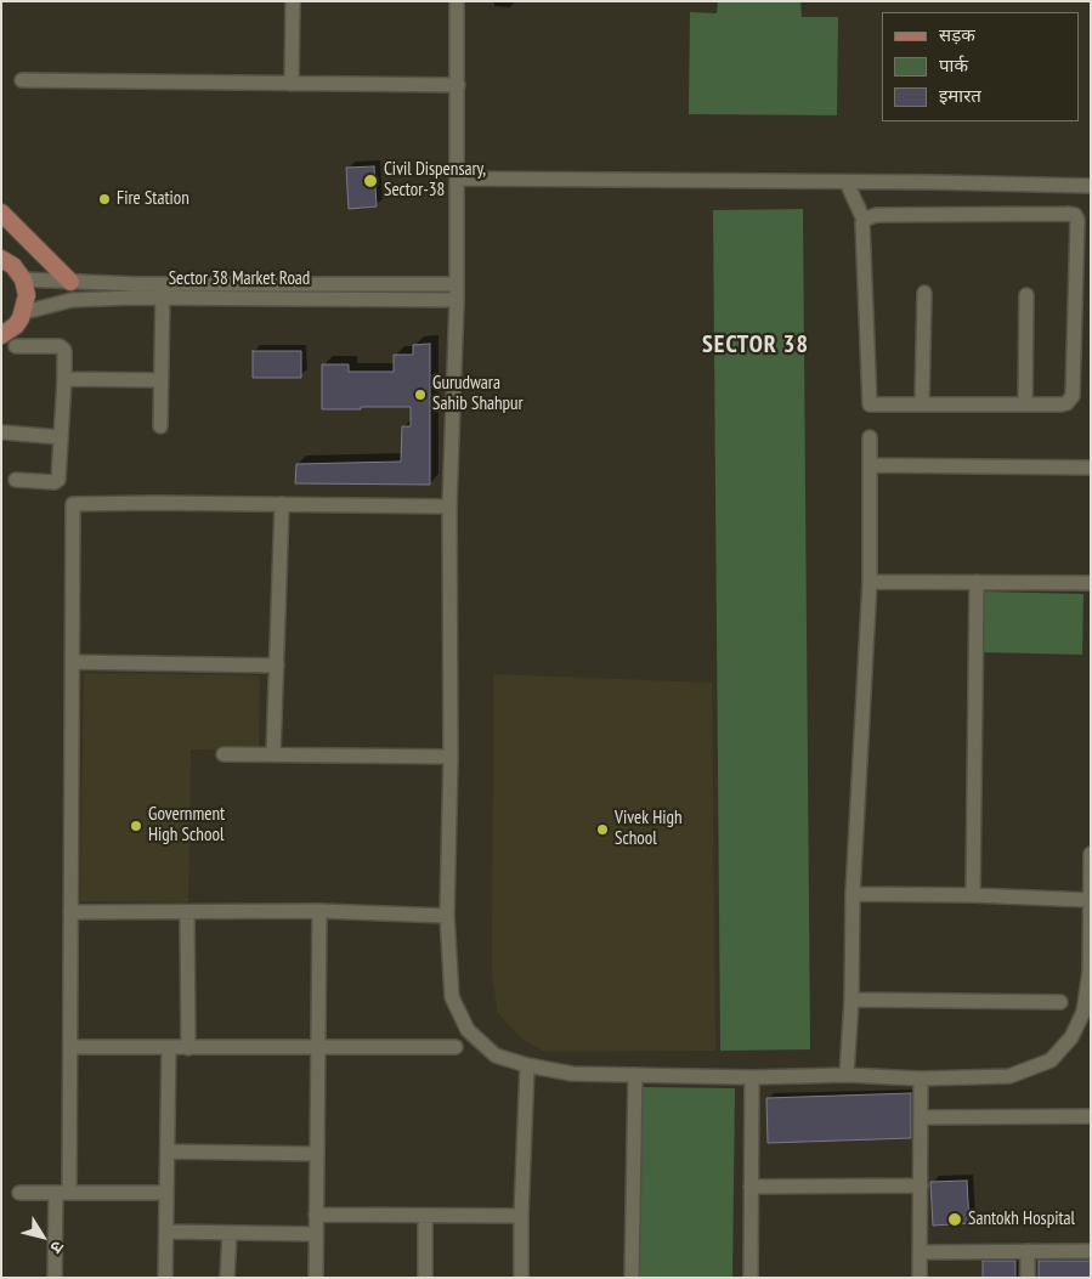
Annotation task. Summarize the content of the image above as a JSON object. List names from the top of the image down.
{
  "streets": {
    "street": ["Sector 38 Market Road"]
  },
  "districts": ["SECTOR 38"],
  "places": [
    "Civil Dispensary, Sector-38",
    "Fire Station",
    "Gurudwara Sahib Shahpur",
    "Government High School",
    "Vivek High School",
    "Santokh Hospital"
  ],
  "legend": ["सड़क", "पार्क", "इमारत"],
  "north": "bottom right"
}
